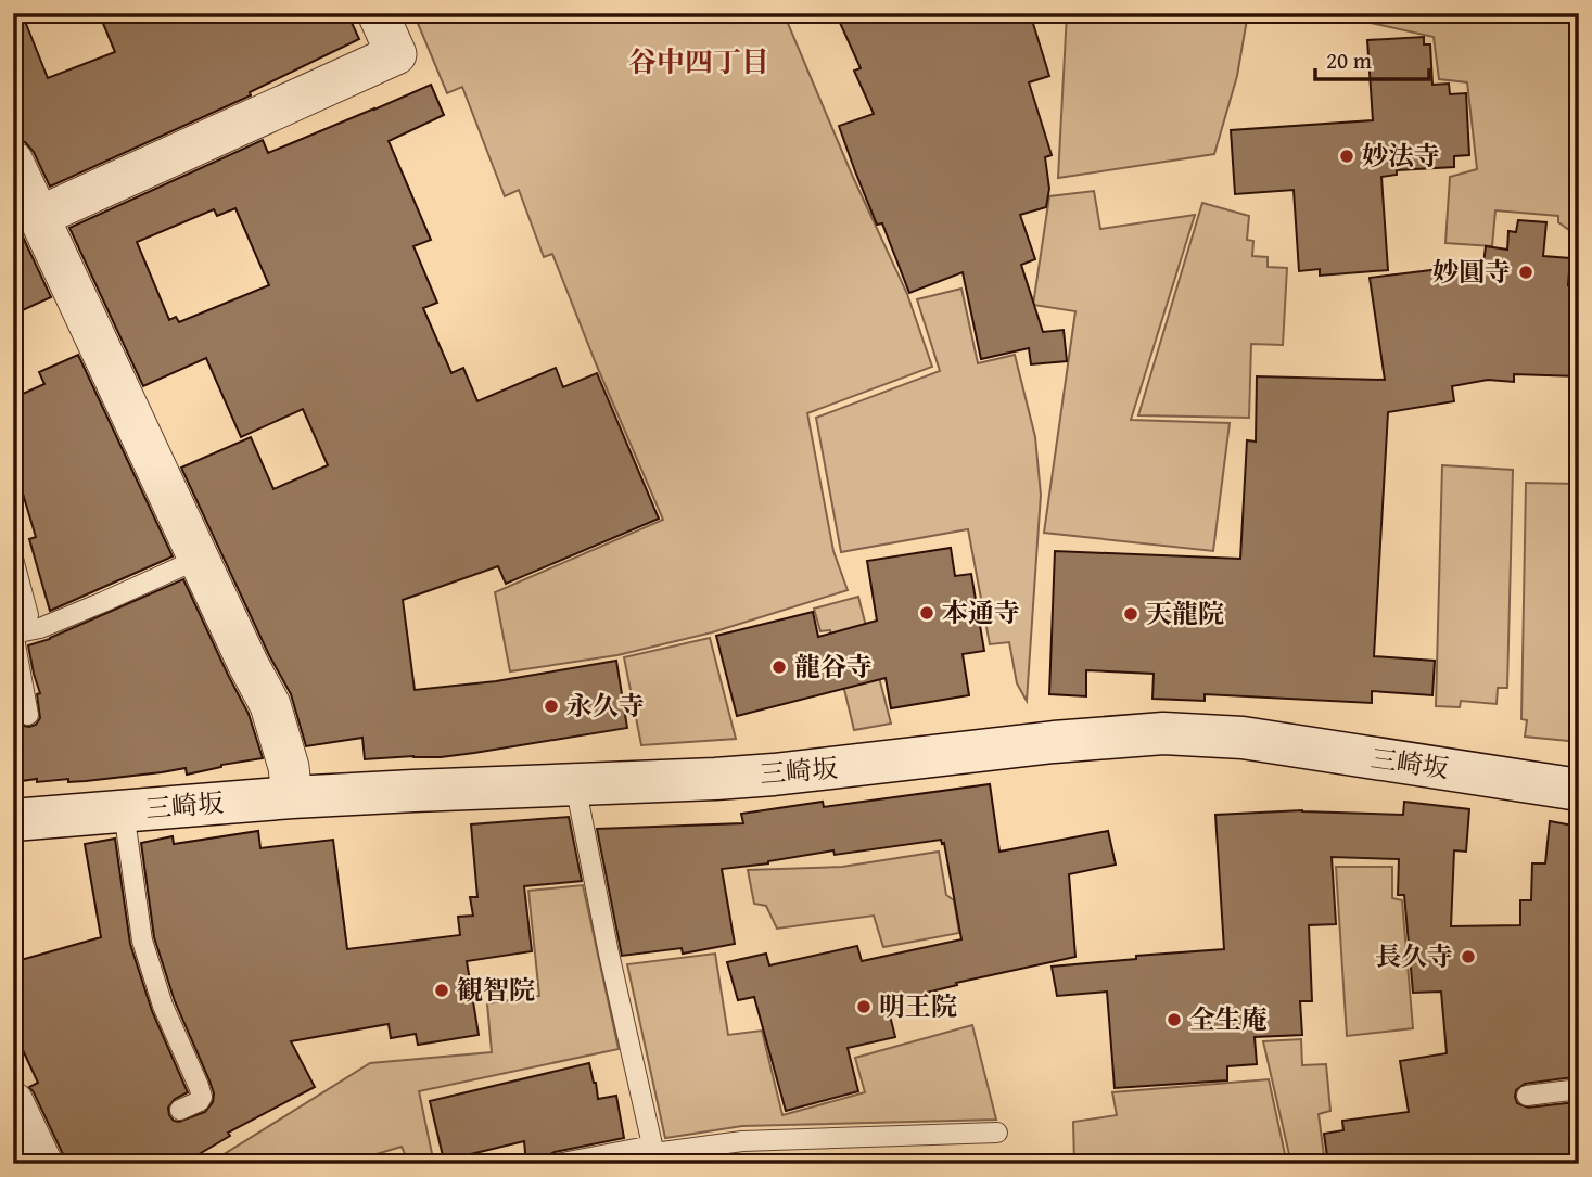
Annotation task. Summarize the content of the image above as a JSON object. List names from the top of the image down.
{
  "streets": {
    "main road": ["三崎坂"]
  },
  "districts": ["谷中四丁目"],
  "places": [
    "妙法寺",
    "妙圓寺",
    "本通寺",
    "天龍院",
    "龍谷寺",
    "永久寺",
    "長久寺",
    "観智院",
    "明王院",
    "全生庵"
  ],
  "scale_bar": "20 m"
}
